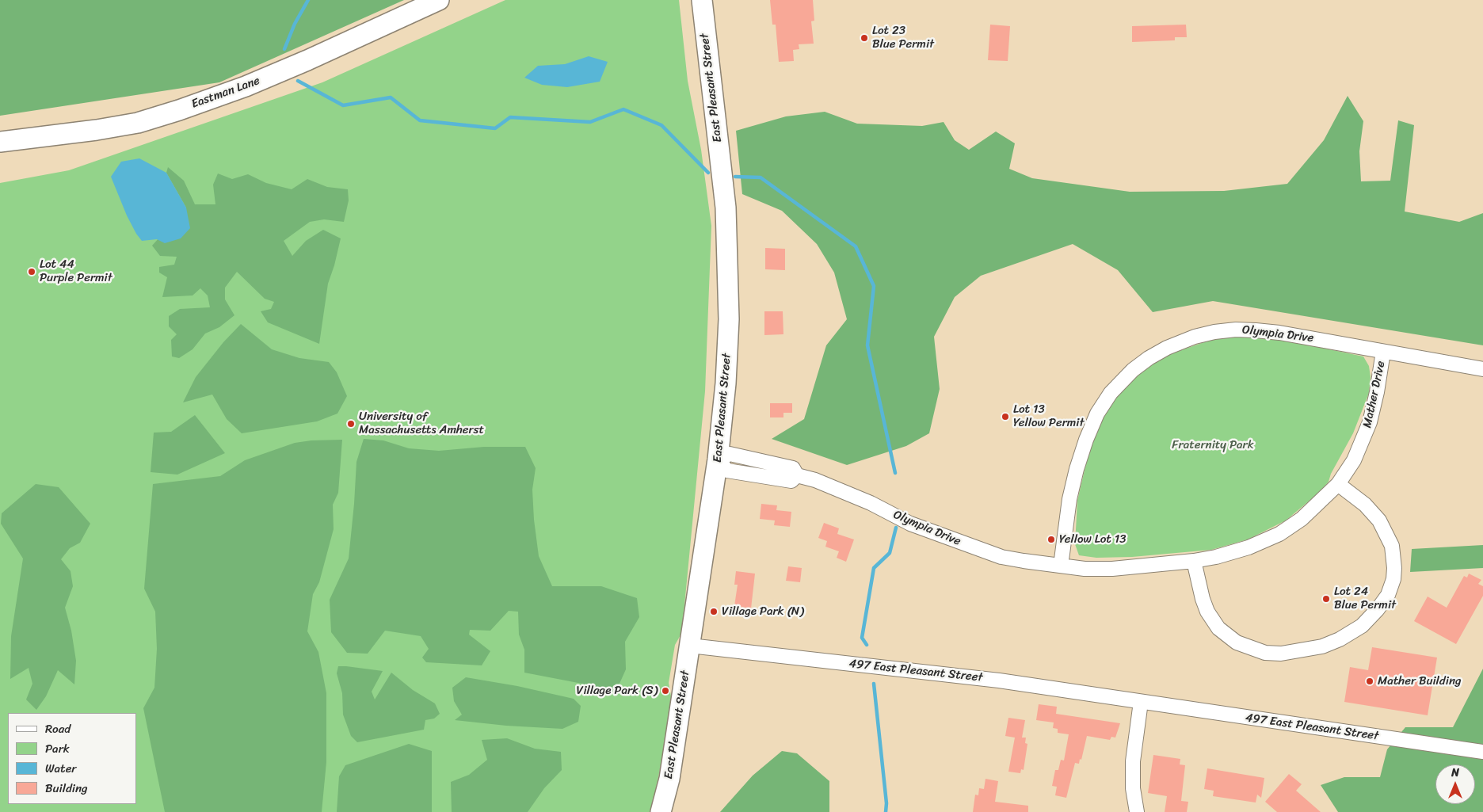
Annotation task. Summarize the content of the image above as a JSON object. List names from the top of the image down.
{
  "streets": {
    "main road": ["East Pleasant Street", "Eastman Lane"],
    "street": ["Olympia Drive", "Mather Drive", "497 East Pleasant Street"]
  },
  "crossings": [
    ["East Pleasant Street", "Olympia Drive"],
    ["East Pleasant Street", "497 East Pleasant Street"],
    ["Olympia Drive", "Mather Drive"]
  ],
  "parks": ["Fraternity Park"],
  "places": [
    "Lot 23 Blue Permit",
    "Lot 44 Purple Permit",
    "Lot 13 Yellow Permit",
    "University of Massachusetts Amherst",
    "Yellow Lot 13",
    "Lot 24 Blue Permit",
    "Village Park (N)",
    "Mather Building",
    "Village Park (S)"
  ],
  "legend": [
    "Road",
    "Park",
    "Water",
    "Building"
  ],
  "north": "top"
}
